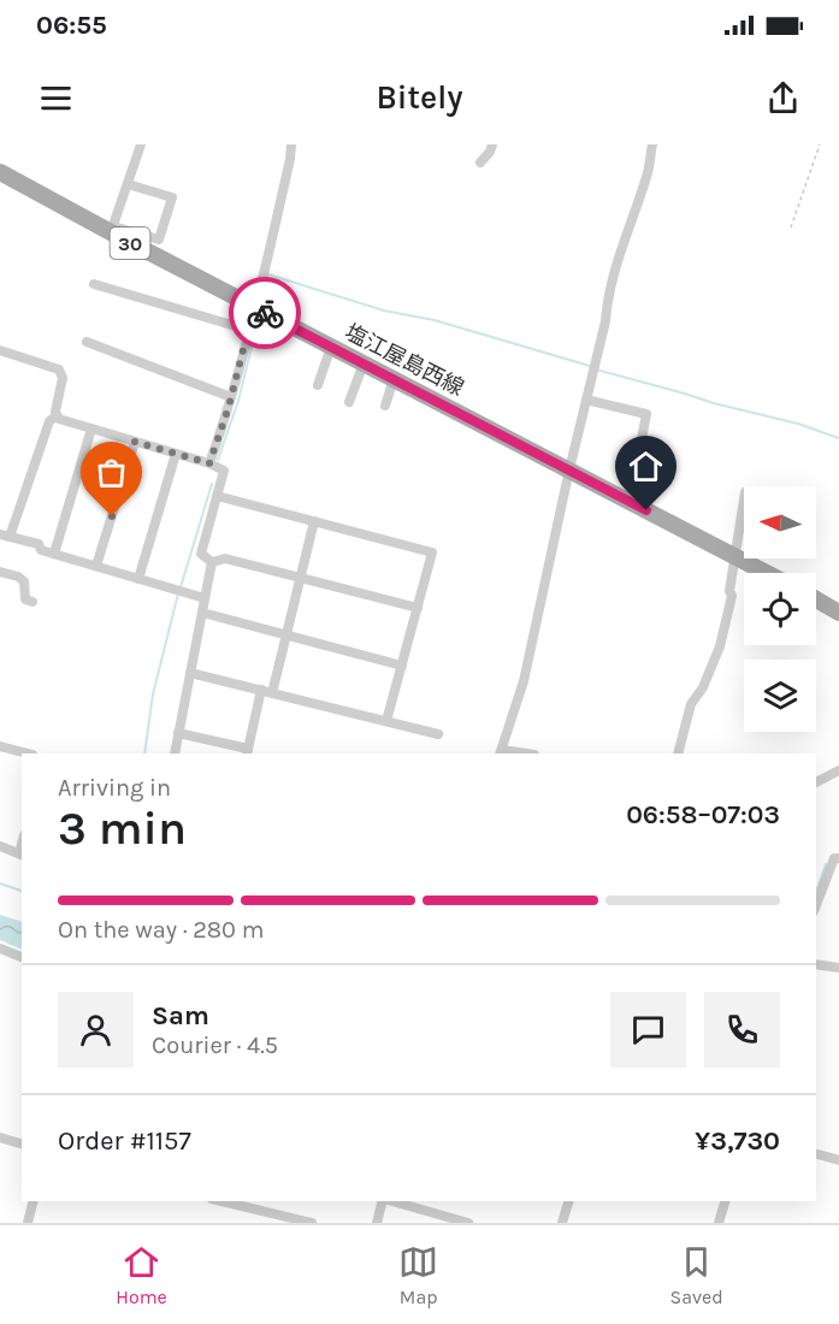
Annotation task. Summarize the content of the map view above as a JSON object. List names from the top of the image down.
{
  "streets": {
    "main road": ["30", "塩江屋島西線"]
  },
  "north": "left",
  "page": {
    "status": "06:55",
    "header": "Bitely",
    "heading": ["3 min", "Arriving in", "06:58–07:03"],
    "panel": [
      "Sam",
      "Courier · 4.5",
      "Order #1157",
      "¥3,730"
    ],
    "bar": "On the way · 280 m",
    "tabs": ["Home", "Map", "Saved"]
  }
}
